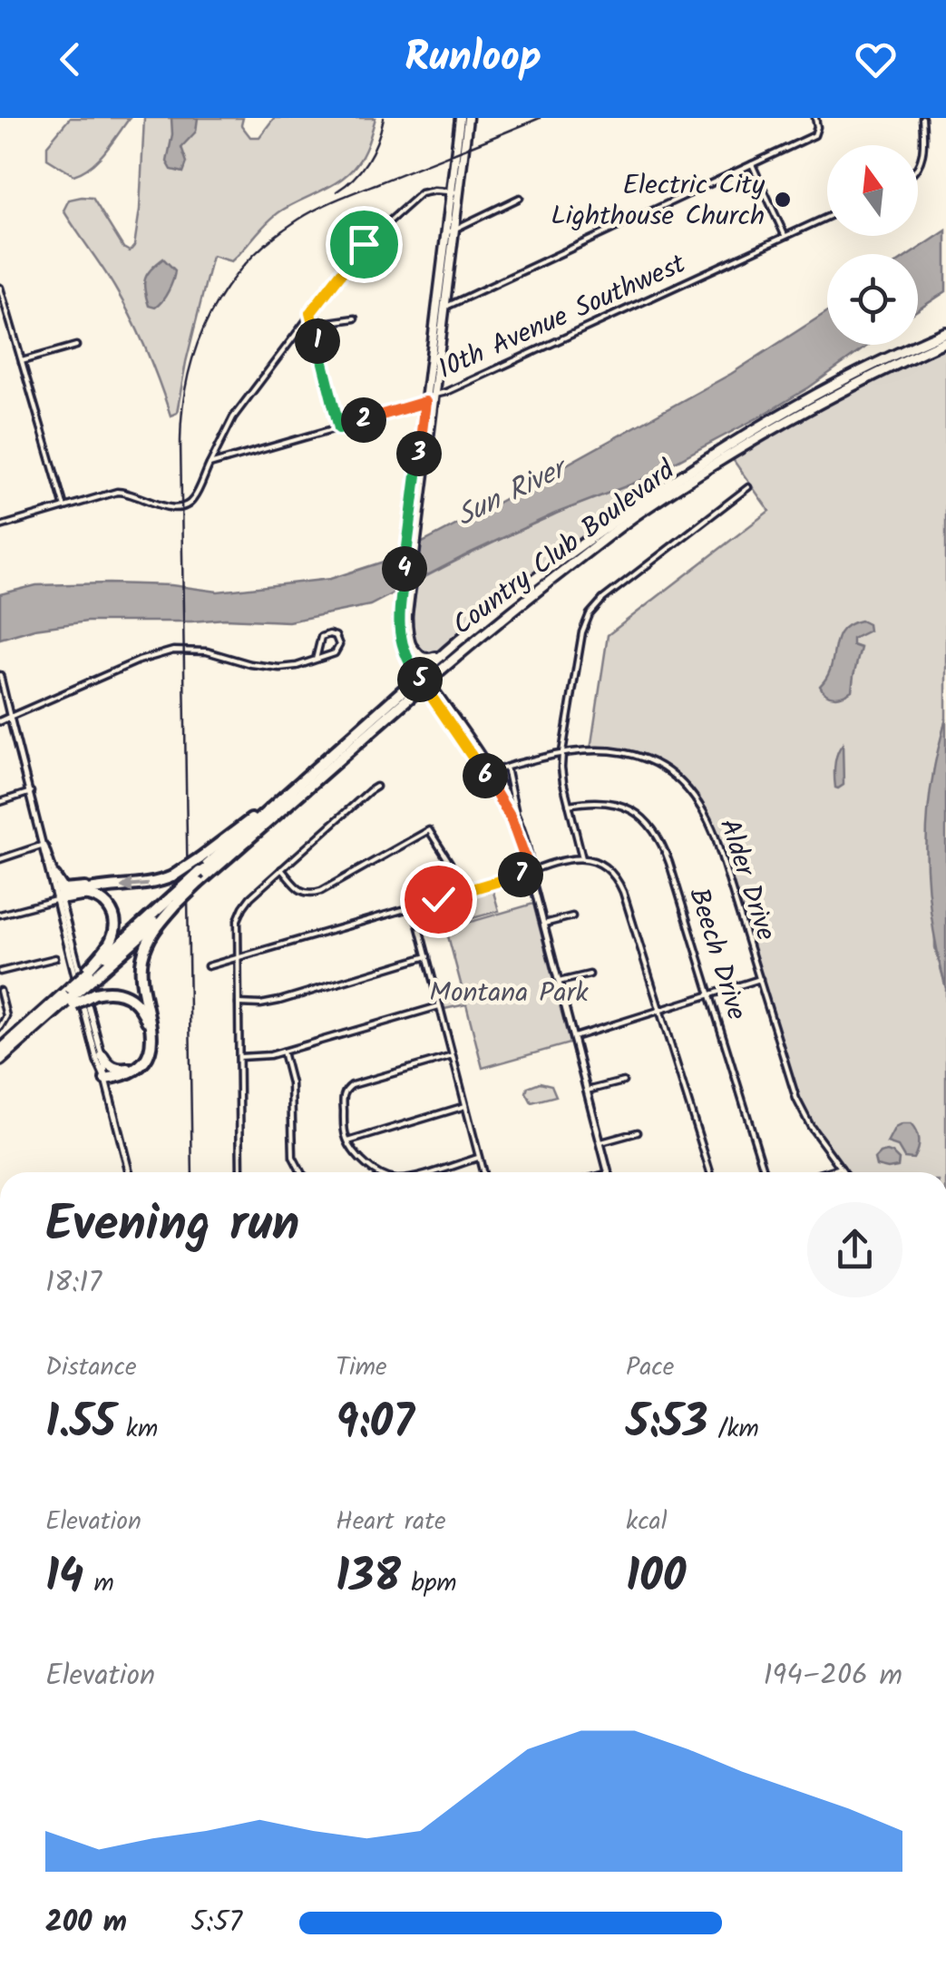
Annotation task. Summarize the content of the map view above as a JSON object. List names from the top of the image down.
{
  "streets": {
    "highway": ["Country Club Boulevard"],
    "street": ["10th Avenue Southwest", "Alder Drive", "Beech Drive"]
  },
  "water": ["Sun River"],
  "parks": ["Montana Park"],
  "places": ["Electric City Lighthouse Church"],
  "north": "top",
  "page": {
    "header": "Runloop",
    "pins": [
      "1",
      "2",
      "3",
      "4",
      "5",
      "6",
      "7"
    ],
    "heading": ["Evening run", "18:17"],
    "stats": [
      ["Distance", "1.55 km"],
      ["Time", "9:07"],
      ["Pace", "5:53 /km"],
      ["Elevation", "14 m"],
      ["Heart rate", "138 bpm"],
      ["kcal", "100"]
    ],
    "chart": ["Elevation", "194–206 m"],
    "list": [
      {
        "name": "200 m",
        "note": "5:57"
      }
    ]
  }
}
